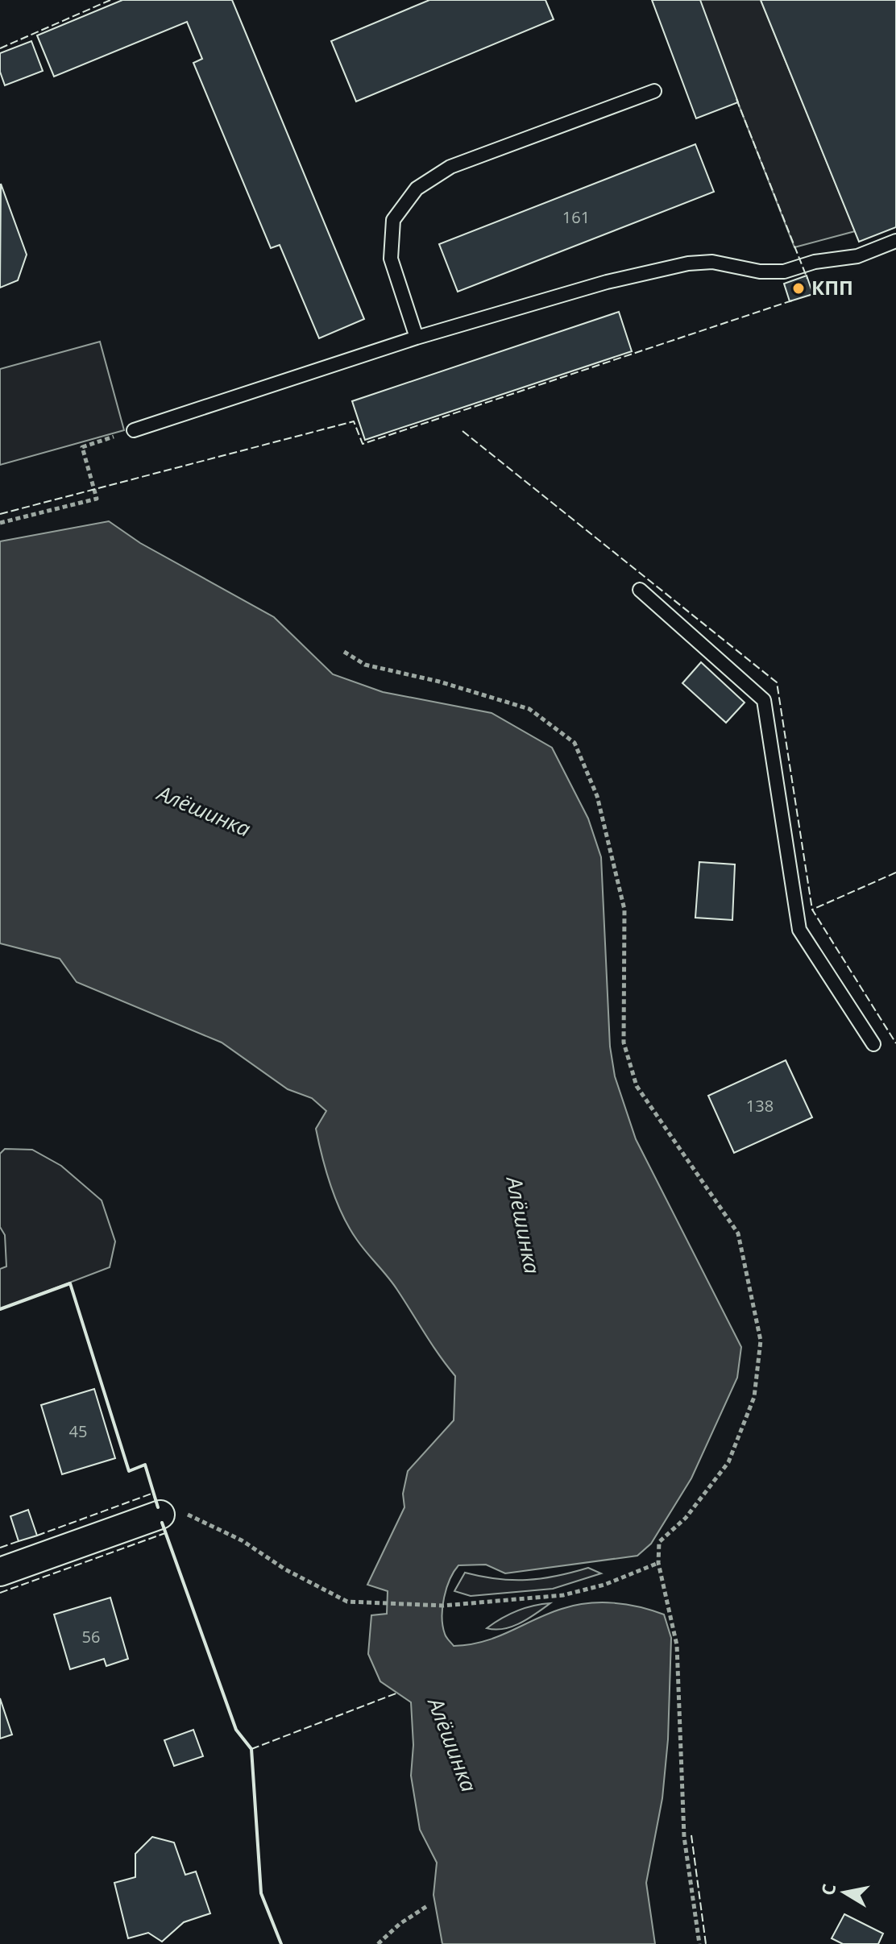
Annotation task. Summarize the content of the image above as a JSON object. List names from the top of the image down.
{
  "water": ["Алёшинка"],
  "places": ["КПП"],
  "house_numbers": [
    "161",
    "138",
    "45",
    "56"
  ],
  "north": "left"
}
